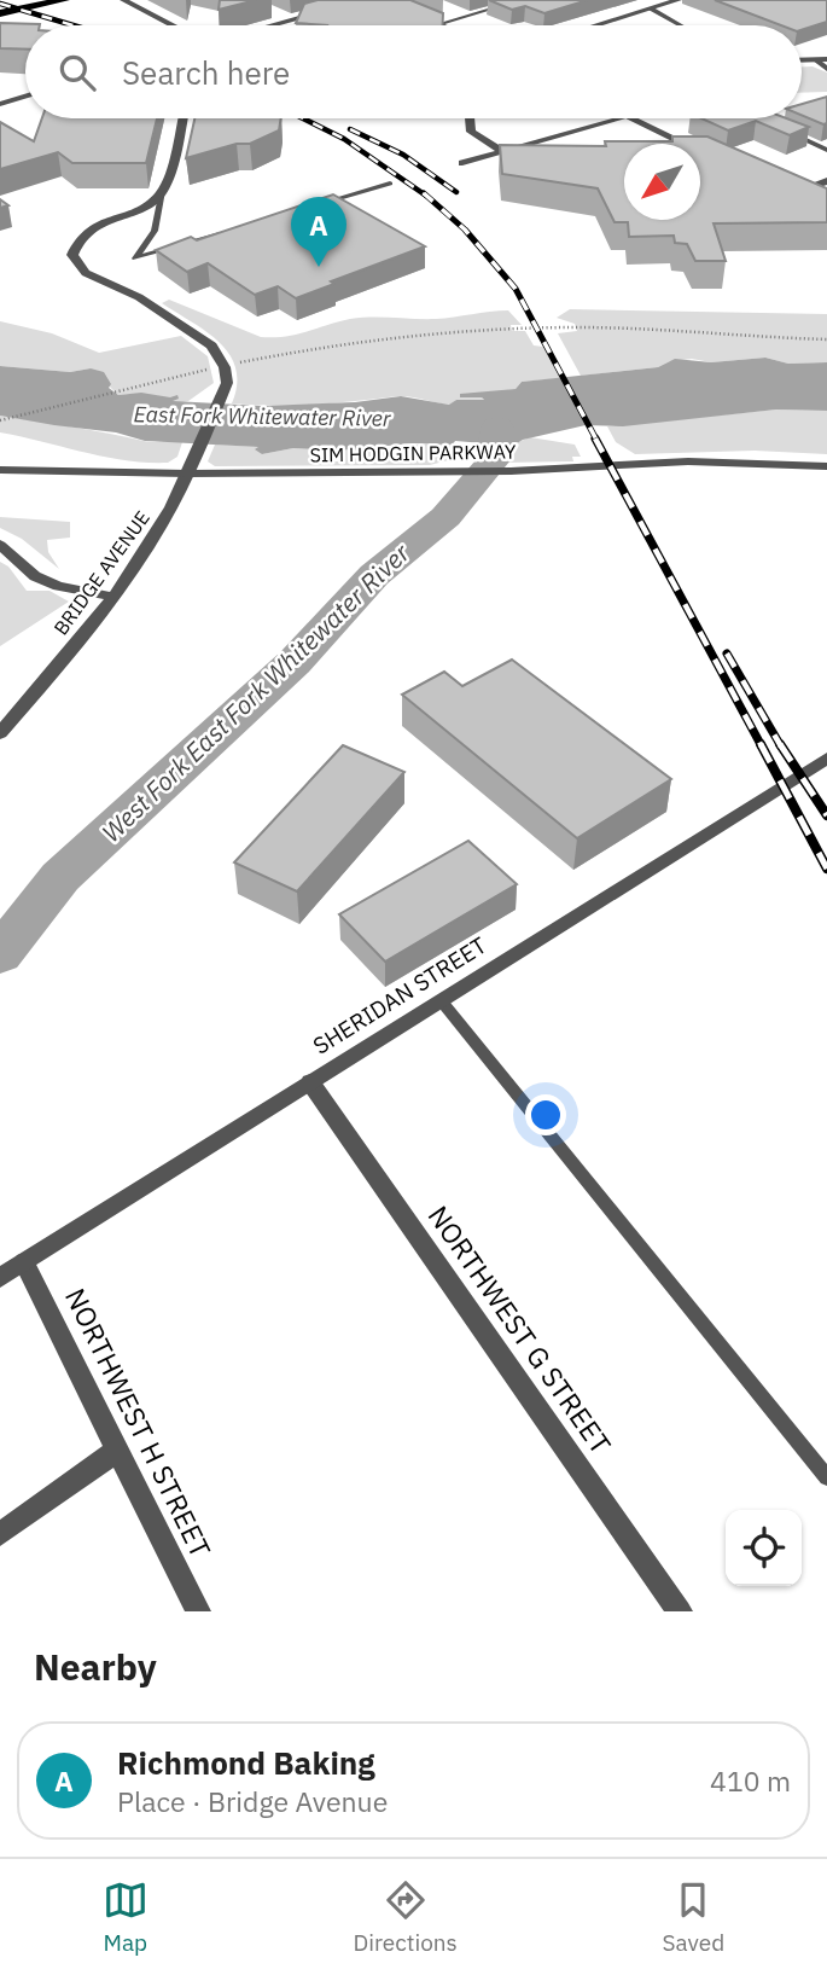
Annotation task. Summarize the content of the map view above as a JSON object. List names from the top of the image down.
{
  "streets": {
    "street": [
      "SIM HODGIN PARKWAY",
      "BRIDGE AVENUE",
      "SHERIDAN STREET",
      "NORTHWEST G STREET",
      "NORTHWEST H STREET"
    ]
  },
  "crossings": [
    ["SIM HODGIN PARKWAY", "BRIDGE AVENUE"],
    ["SHERIDAN STREET", "NORTHWEST G STREET"],
    ["SHERIDAN STREET", "NORTHWEST H STREET"]
  ],
  "water": ["East Fork Whitewater River", "West Fork East Fork Whitewater River"],
  "north": "bottom left",
  "page": {
    "search": "Search here",
    "pins": "A",
    "heading": "Nearby",
    "list": [
      {
        "mark": "A",
        "name": "Richmond Baking",
        "note": "Place · Bridge Avenue",
        "value": "410 m"
      }
    ],
    "nav": ["Map", "Directions", "Saved"]
  }
}
